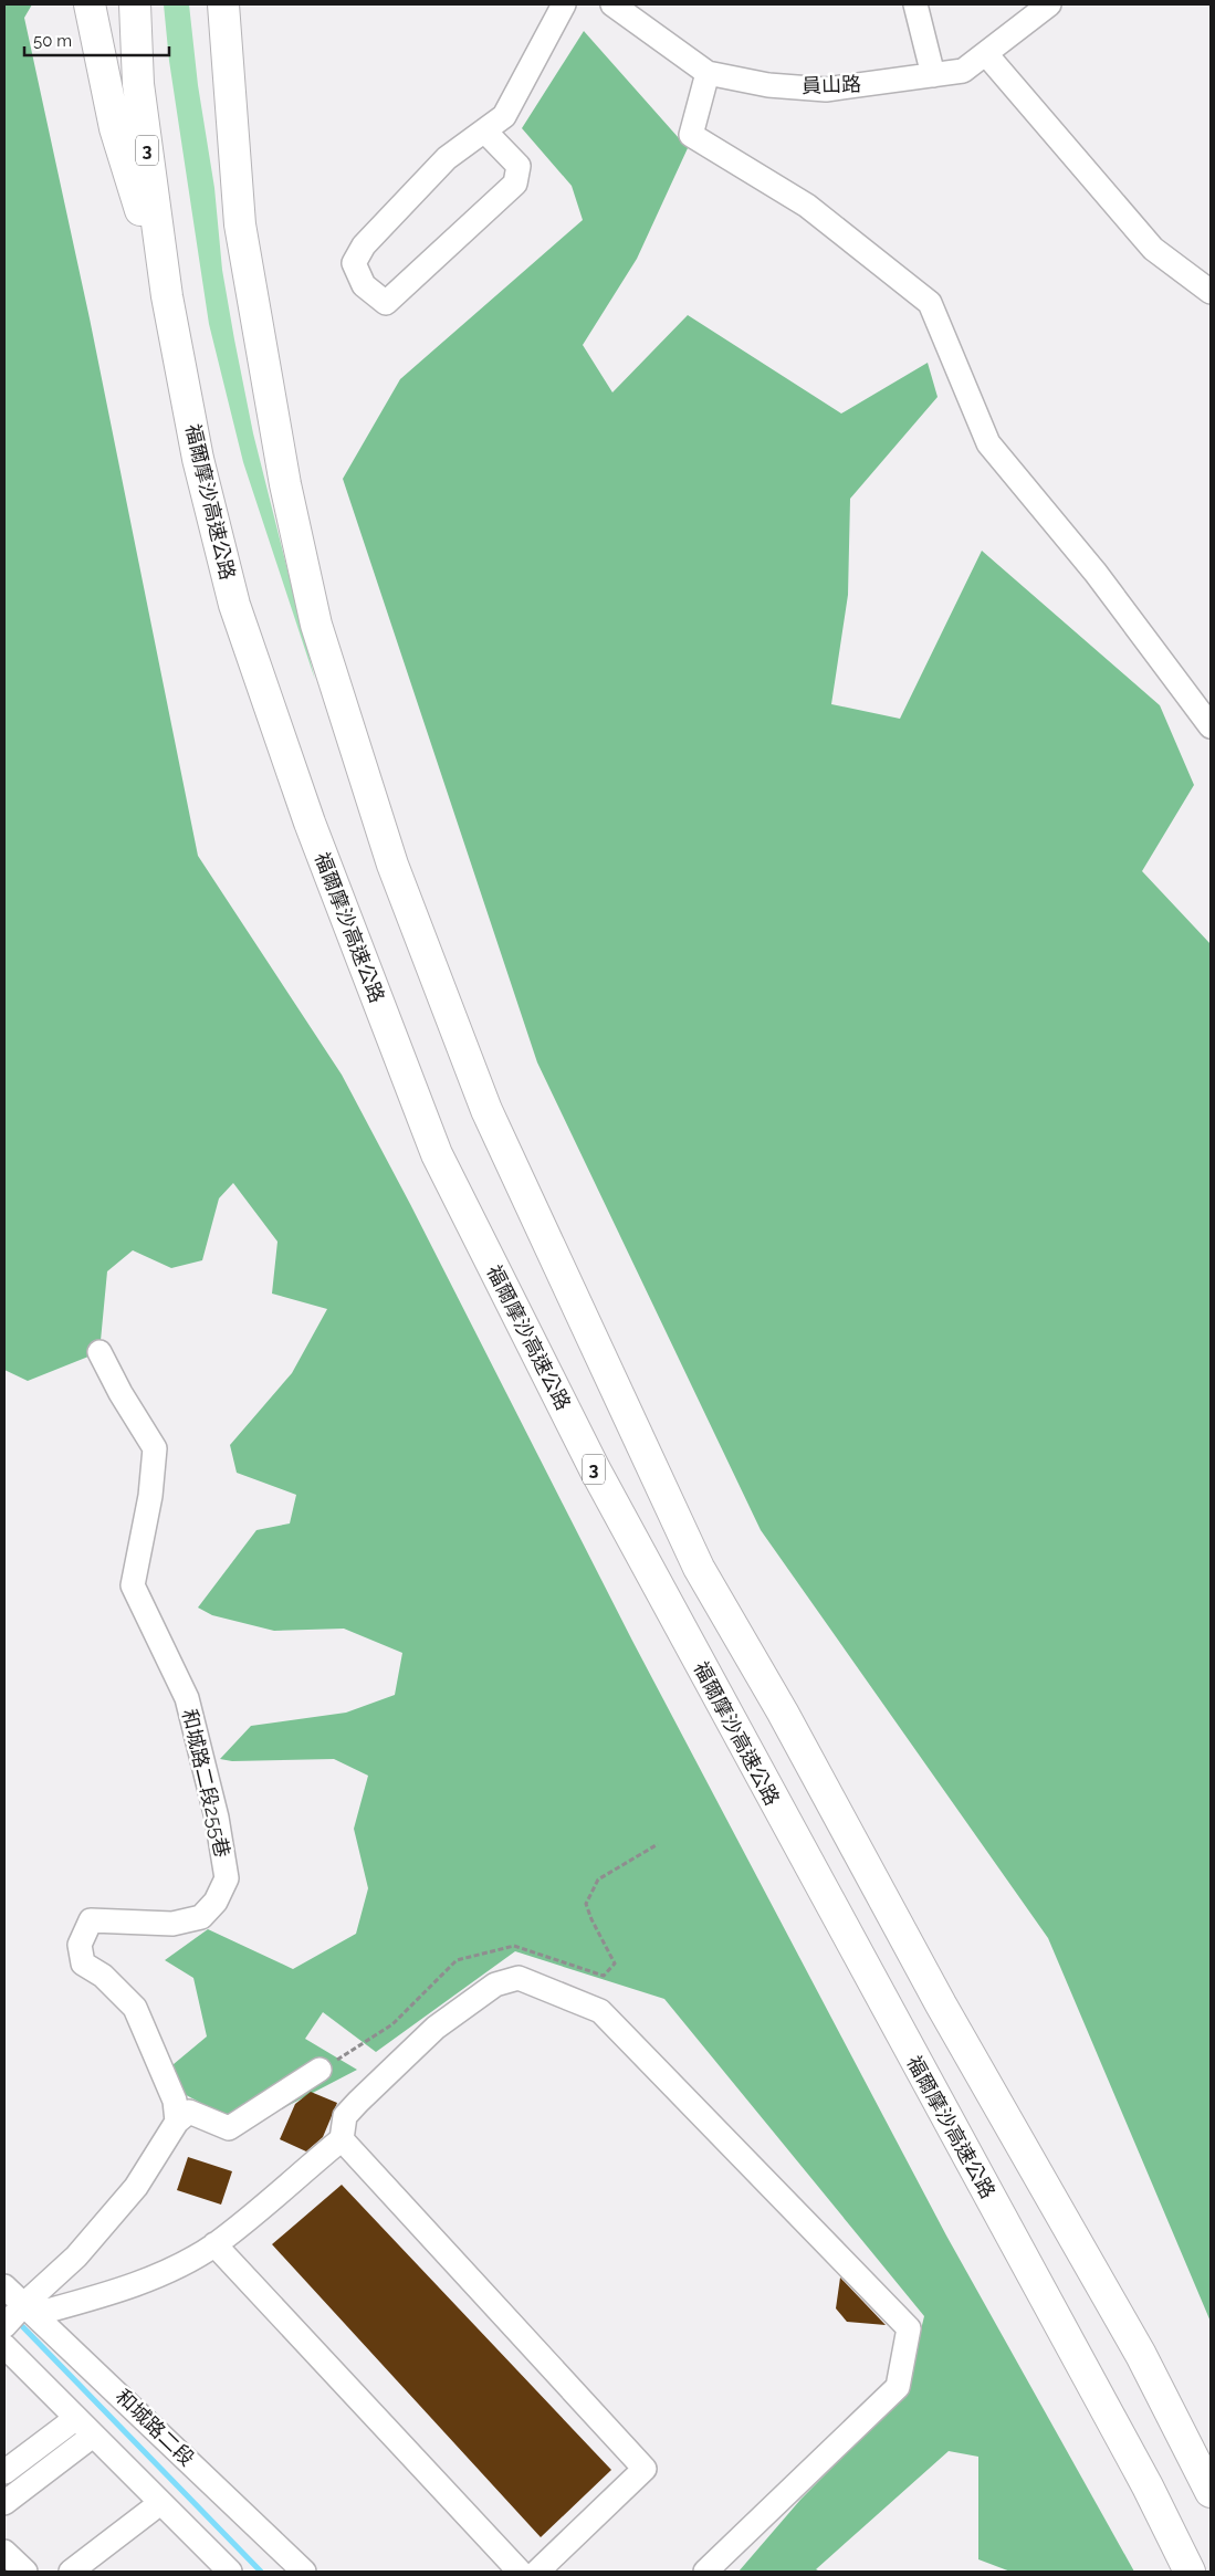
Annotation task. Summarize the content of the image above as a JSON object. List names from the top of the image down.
{
  "streets": {
    "highway": ["3", "福爾摩沙高速公路"],
    "street": ["員山路", "和城路二段255巷", "和城路二段"]
  },
  "scale_bar": "50 m"
}
